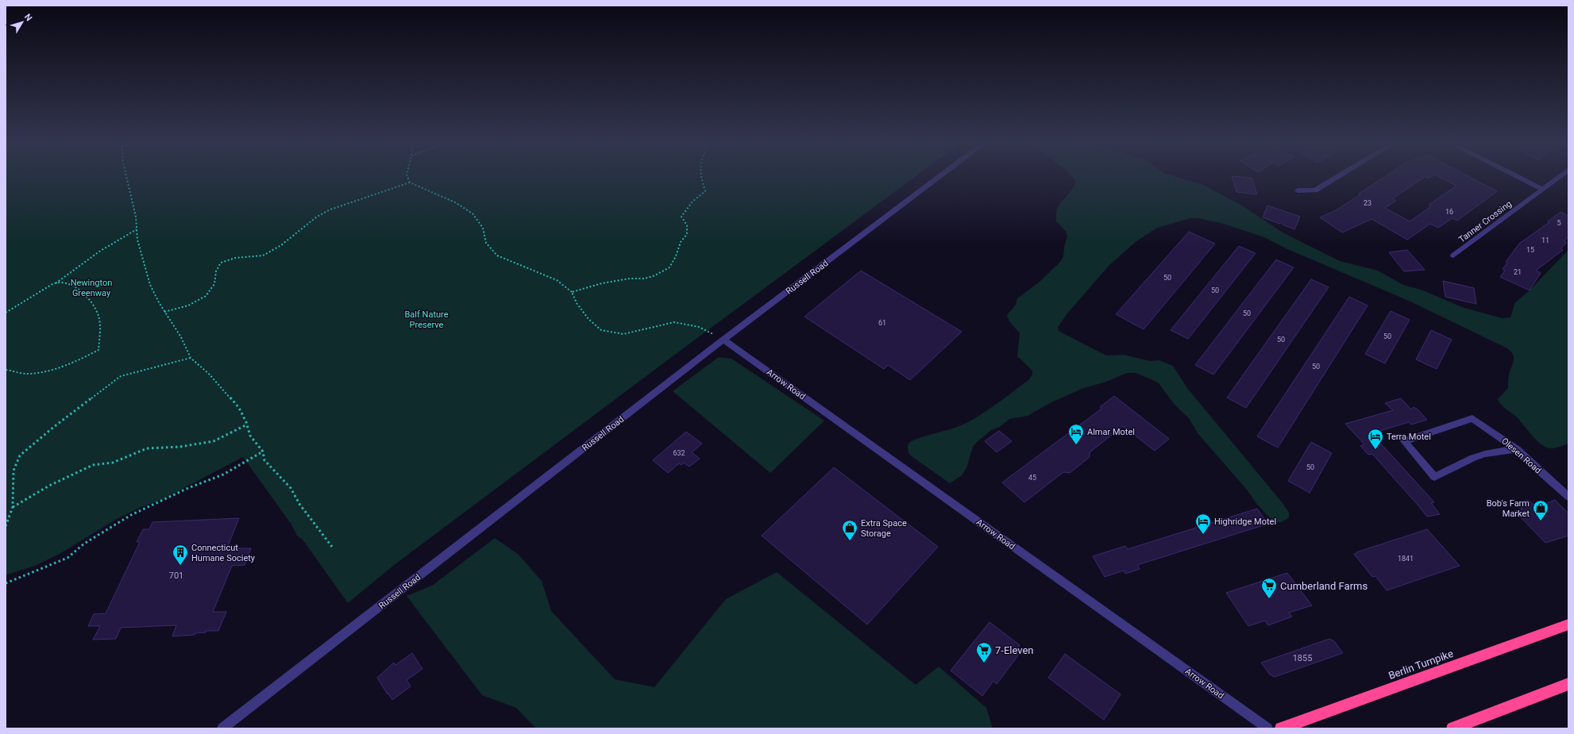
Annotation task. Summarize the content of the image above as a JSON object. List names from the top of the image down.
{
  "streets": {
    "highway": ["Berlin Turnpike"],
    "street": [
      "Tanner Crossing",
      "Russell Road",
      "Arrow Road",
      "Olesen Road"
    ]
  },
  "crossings": [
    ["Russell Road", "Arrow Road"]
  ],
  "parks": ["Newington Greenway", "Balf Nature Preserve"],
  "places": {
    "hotel": ["Almar Motel", "Terra Motel", "Highridge Motel"],
    "shop": ["Bob's Farm Market", "Extra Space Storage"],
    "building": ["Connecticut Humane Society"],
    "supermarket": ["Cumberland Farms", "7-Eleven"]
  },
  "house_numbers": [
    "23",
    "16",
    "5",
    "11",
    "15",
    "21",
    "50",
    "50",
    "50",
    "61",
    "50",
    "50",
    "50",
    "632",
    "50",
    "45",
    "1841",
    "701",
    "1855"
  ],
  "north": "top right"
}
